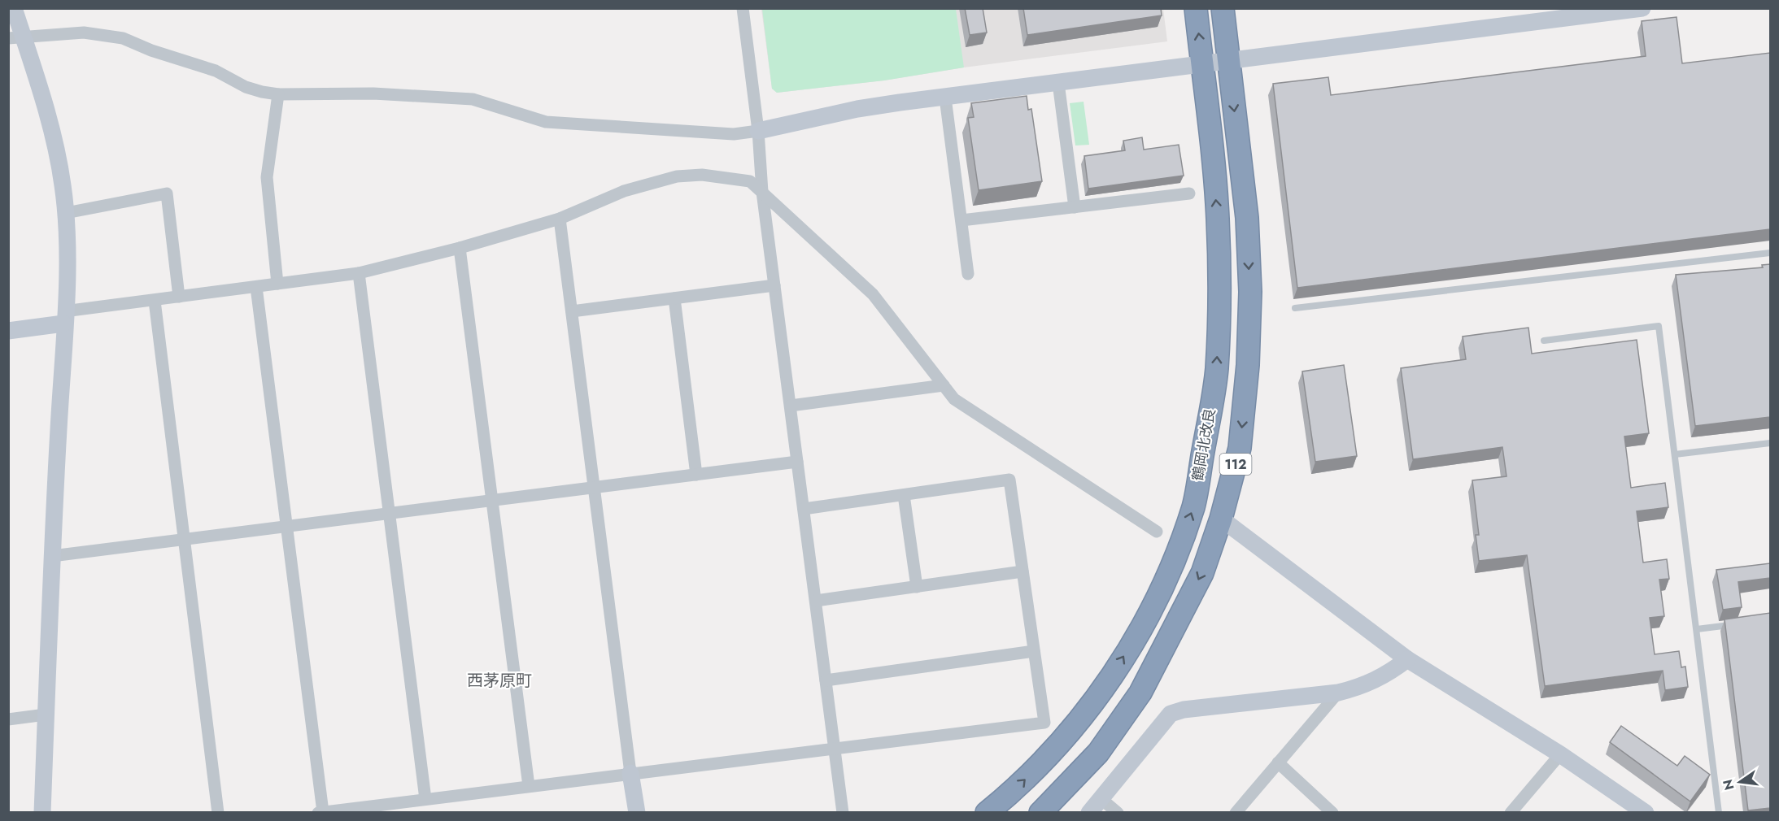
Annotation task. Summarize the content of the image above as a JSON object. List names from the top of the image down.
{
  "streets": {
    "highway": ["鶴岡北改良", "112"]
  },
  "districts": ["西茅原町"],
  "north": "left"
}
